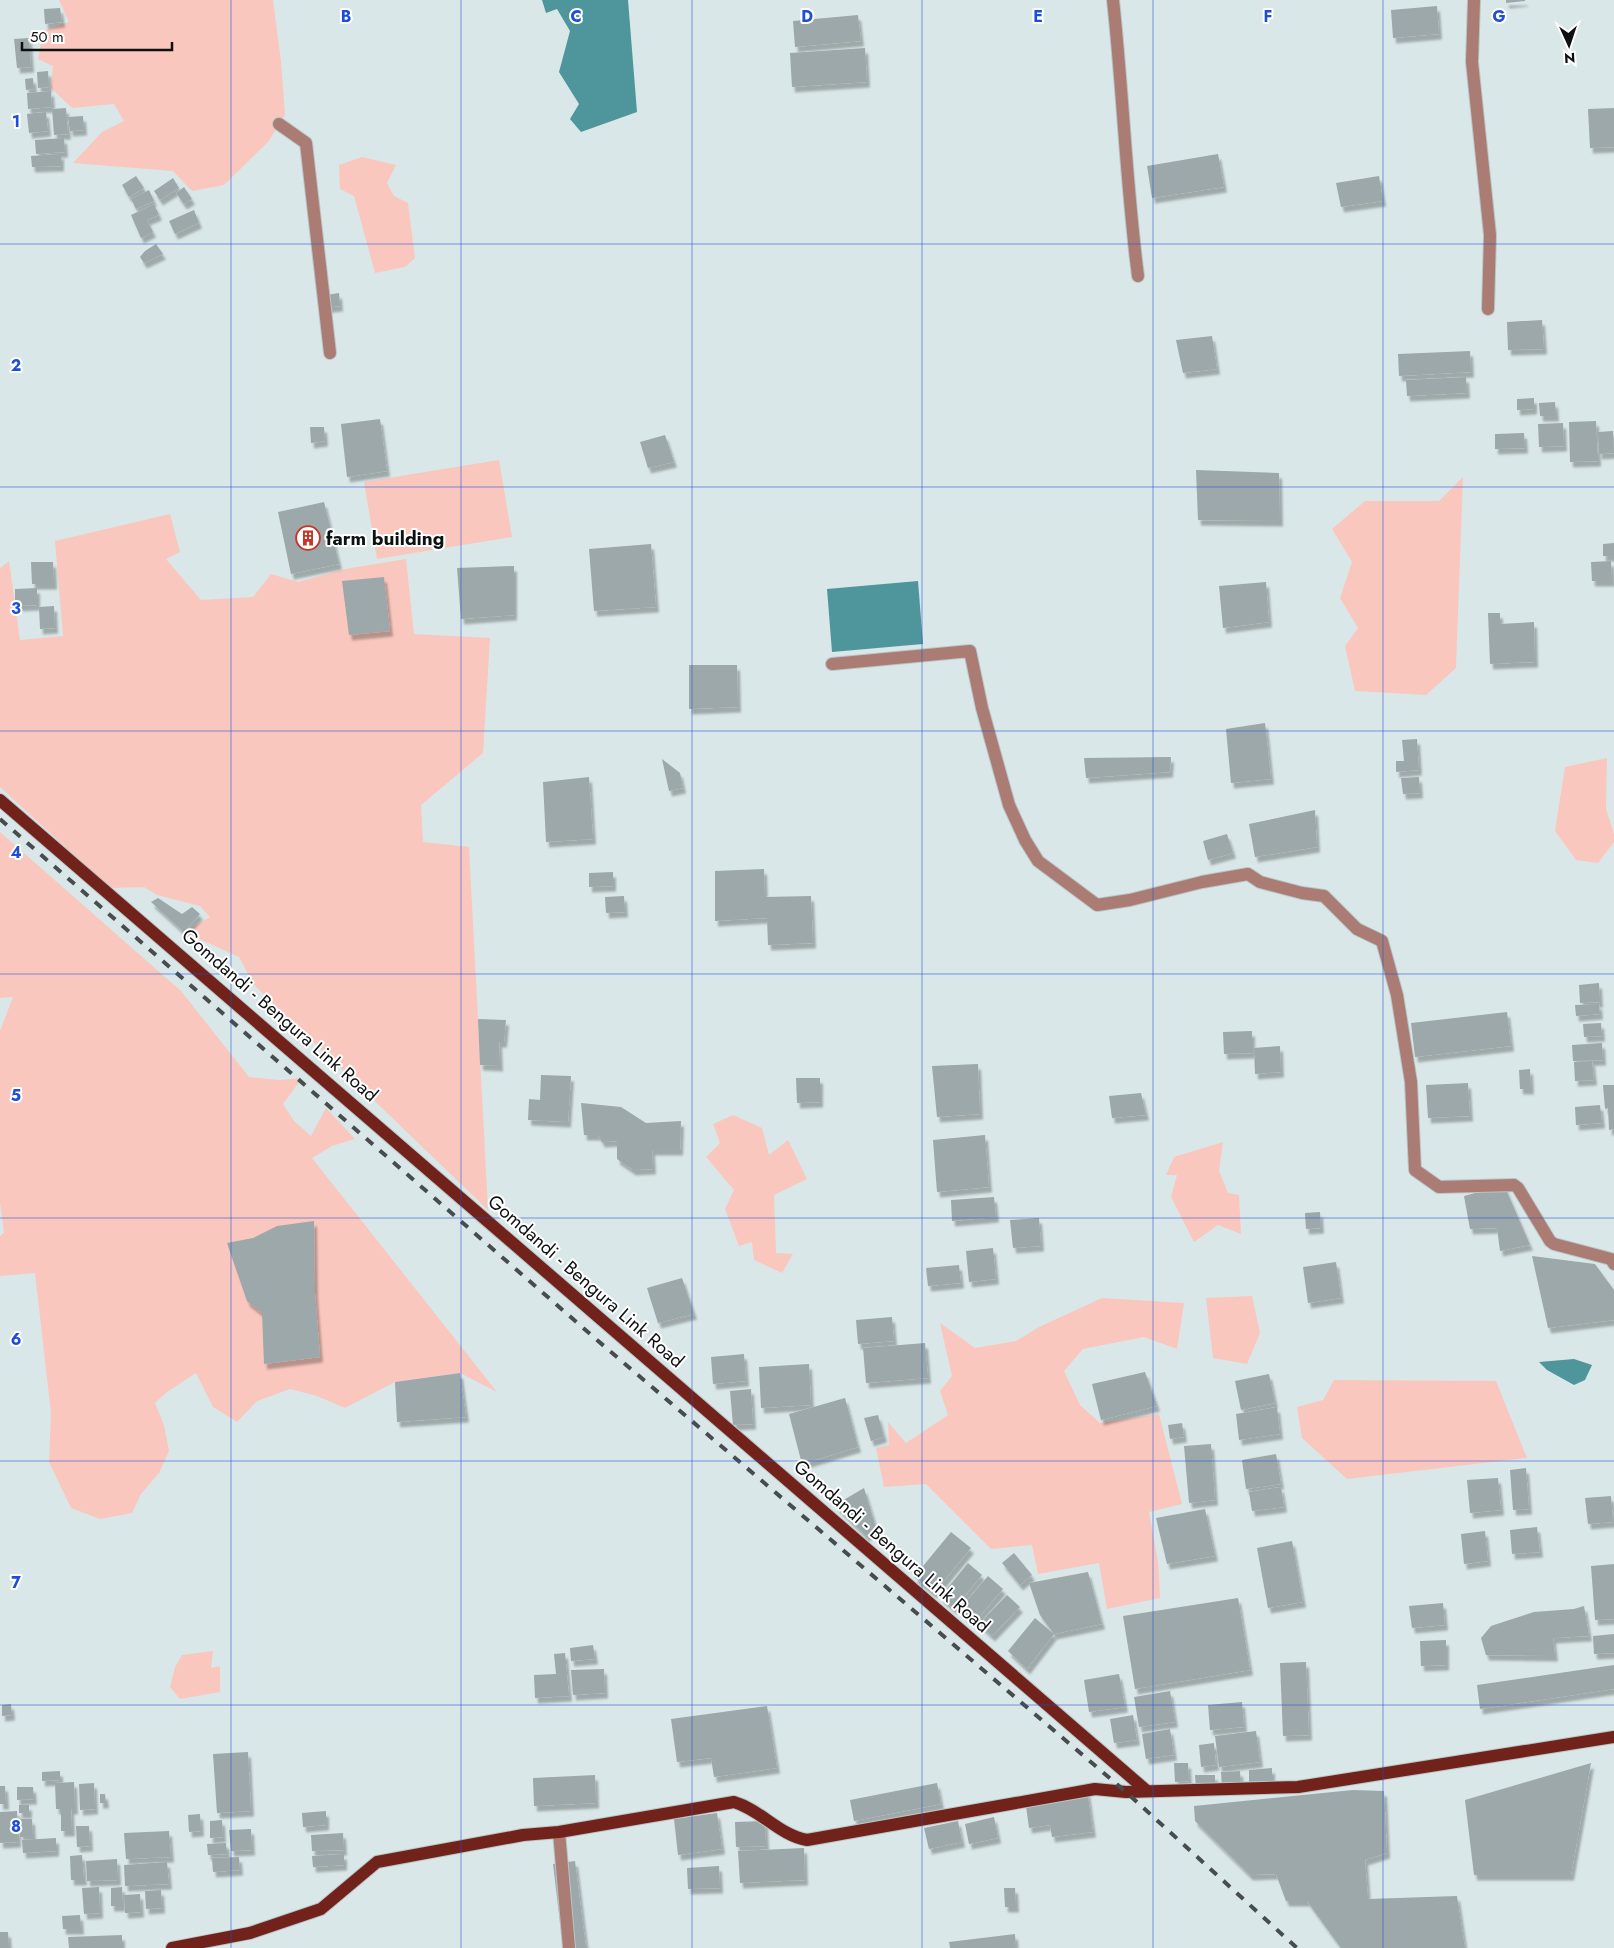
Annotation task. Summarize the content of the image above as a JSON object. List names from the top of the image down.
{
  "streets": {
    "main road": ["Gomdandi - Bengura Link Road"]
  },
  "places": {
    "building": ["farm building"]
  },
  "scale_bar": "50 m",
  "north": "bottom",
  "grid": {
    "columns": [
      "B",
      "C",
      "D",
      "E",
      "F",
      "G"
    ],
    "rows": [
      "1",
      "2",
      "3",
      "4",
      "5",
      "6",
      "7",
      "8"
    ]
  }
}
